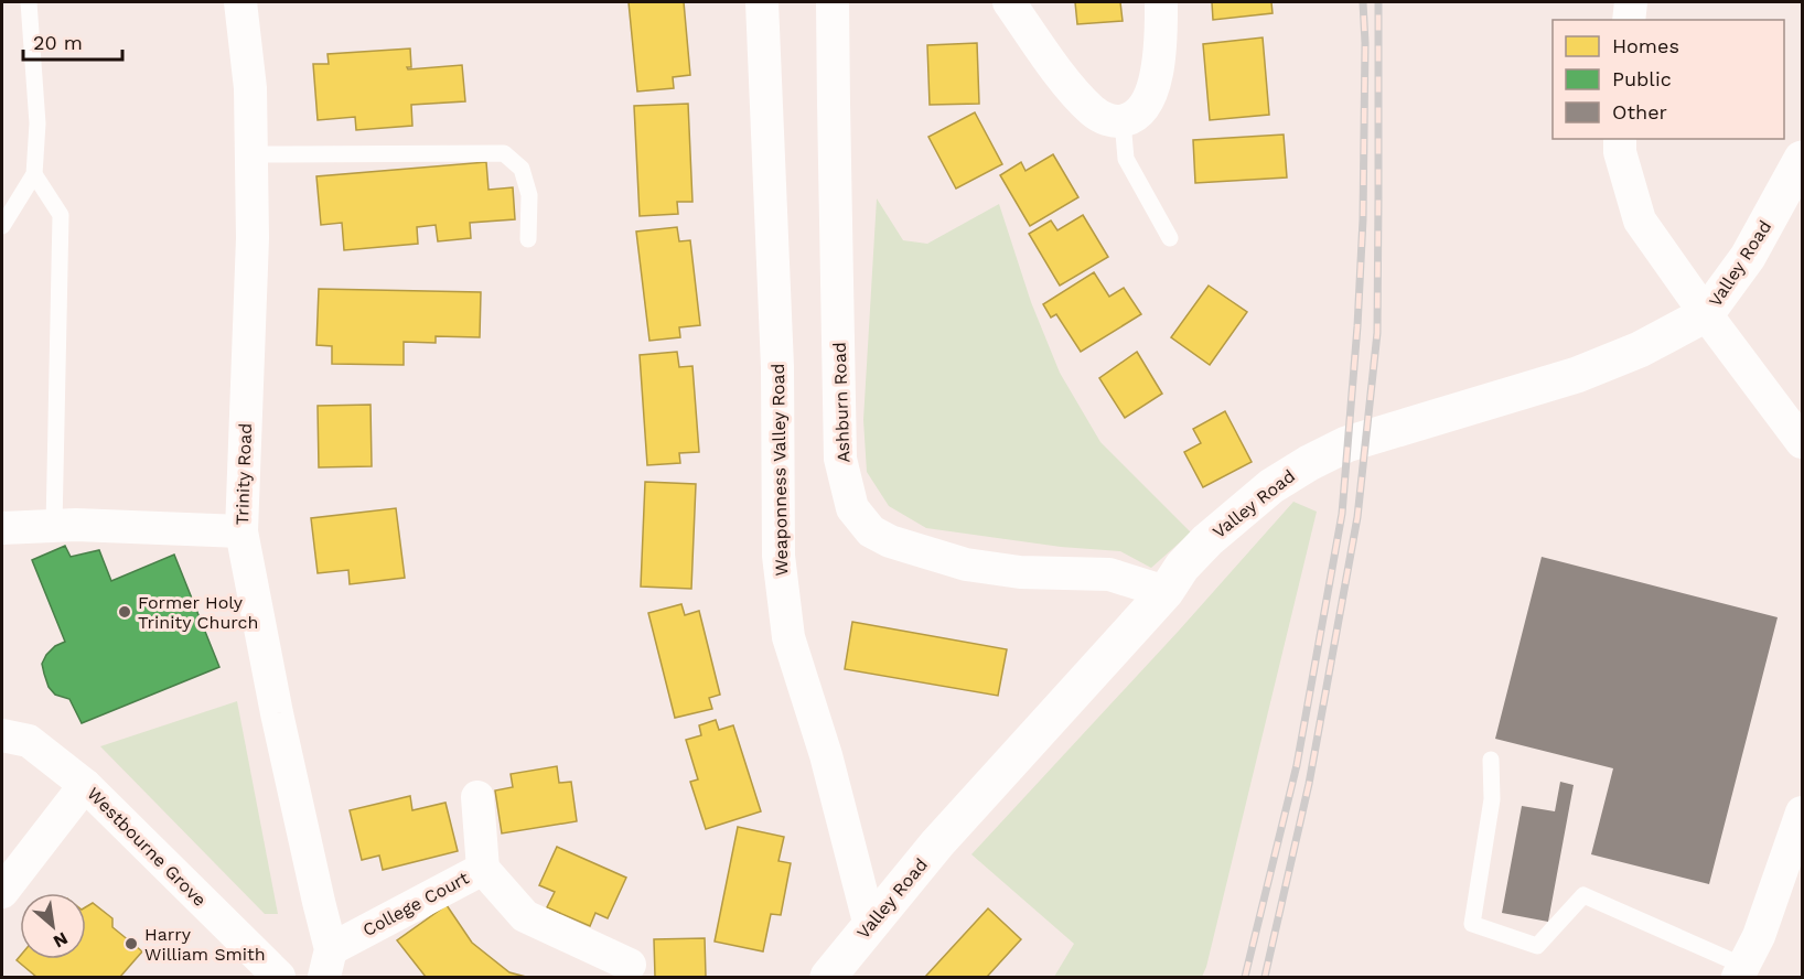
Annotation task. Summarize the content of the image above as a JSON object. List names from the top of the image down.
{
  "streets": {
    "street": [
      "Valley Road",
      "Ashburn Road",
      "Weaponness Valley Road",
      "Trinity Road",
      "Westbourne Grove",
      "College Court"
    ]
  },
  "crossings": [
    ["Valley Road", "Ashburn Road"],
    ["Valley Road", "Weaponness Valley Road"],
    ["Trinity Road", "College Court"]
  ],
  "places": ["Former Holy Trinity Church", "Harry William Smith"],
  "legend": ["Homes", "Public", "Other"],
  "scale_bar": "20 m",
  "north": "bottom right"
}
